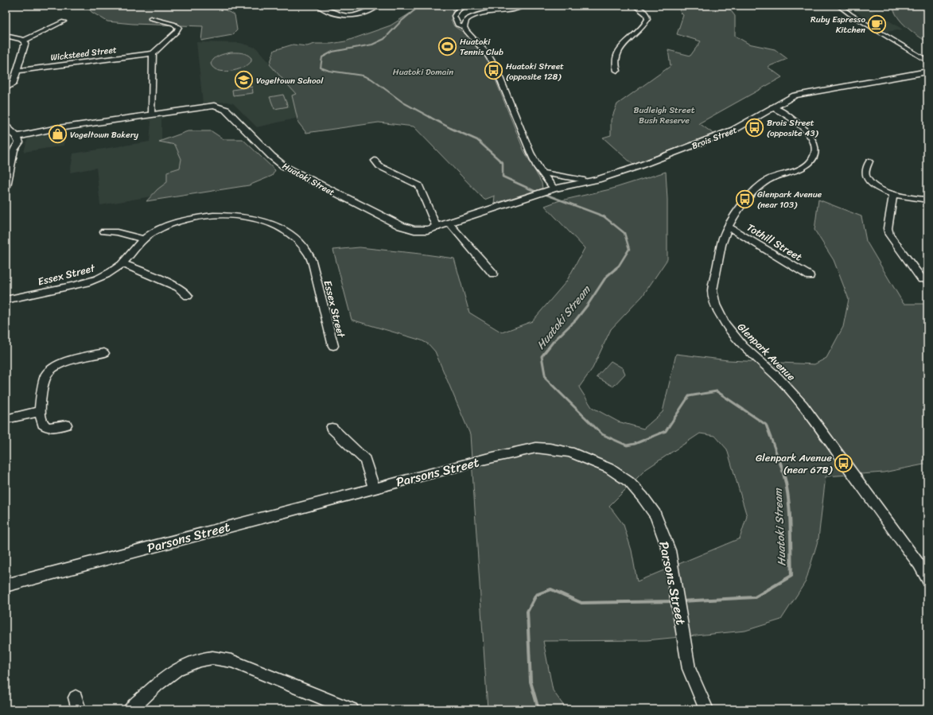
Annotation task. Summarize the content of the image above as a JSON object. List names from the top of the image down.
{
  "streets": {
    "main road": ["Brois Street", "Huatoki Street"],
    "street": [
      "Wicksteed Street",
      "Tothill Street",
      "Essex Street",
      "Glenpark Avenue",
      "Parsons Street"
    ]
  },
  "crossings": [
    ["Brois Street", "Huatoki Street"],
    ["Brois Street", "Glenpark Avenue"],
    ["Tothill Street", "Glenpark Avenue"]
  ],
  "water": ["Huatoki Stream"],
  "parks": ["Huatoki Domain", "Budleigh Street Bush Reserve"],
  "places": {
    "cafe": ["Ruby Espresso Kitchen"],
    "sports": ["Huatoki Tennis Club"],
    "bus stop": [
      "Huatoki Street (opposite 128)",
      "Brois Street (opposite 43)",
      "Glenpark Avenue (near 103)",
      "Glenpark Avenue (near 67B)"
    ],
    "school or university": ["Vogeltown School"],
    "shop": ["Vogeltown Bakery"]
  }
}
